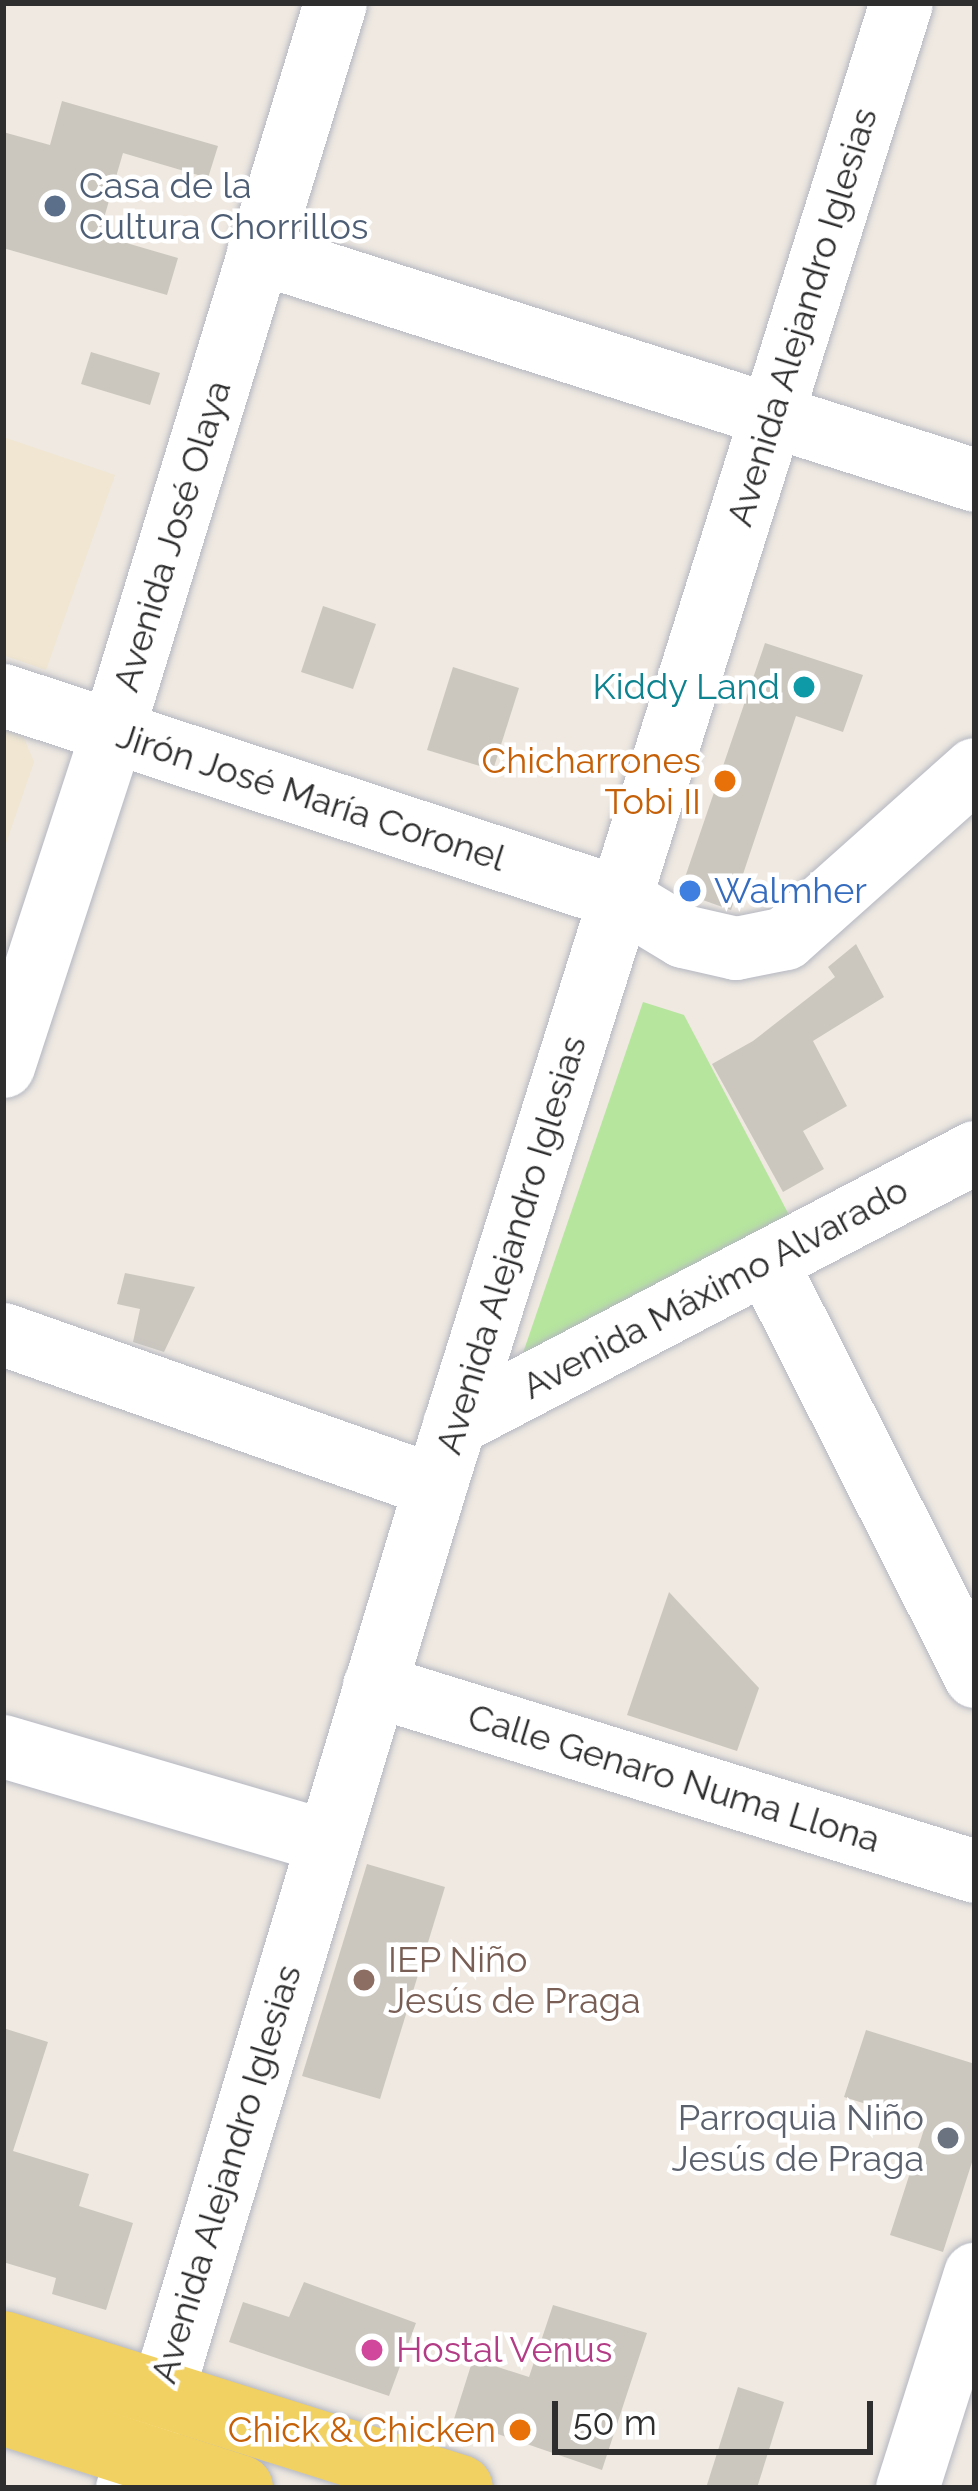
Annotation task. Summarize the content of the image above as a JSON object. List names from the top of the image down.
{
  "streets": {
    "street": [
      "Avenida Alejandro Iglesias",
      "Avenida José Olaya",
      "Jirón José María Coronel",
      "Avenida Máximo Alvarado",
      "Calle Genaro Numa Llona"
    ]
  },
  "crossings": [
    ["Avenida Alejandro Iglesias", "Jirón José María Coronel"],
    ["Avenida Alejandro Iglesias", "Avenida Máximo Alvarado"],
    ["Avenida Alejandro Iglesias", "Calle Genaro Numa Llona"],
    ["Avenida José Olaya", "Jirón José María Coronel"]
  ],
  "places": [
    "Casa de la Cultura Chorrillos",
    "Kiddy Land",
    "Chicharrones Tobi II",
    "Walmher",
    "IEP Niño Jesús de Praga",
    "Parroquia Niño Jesús de Praga",
    "Hostal Venus",
    "Chick & Chicken"
  ],
  "scale_bar": "50 m"
}
